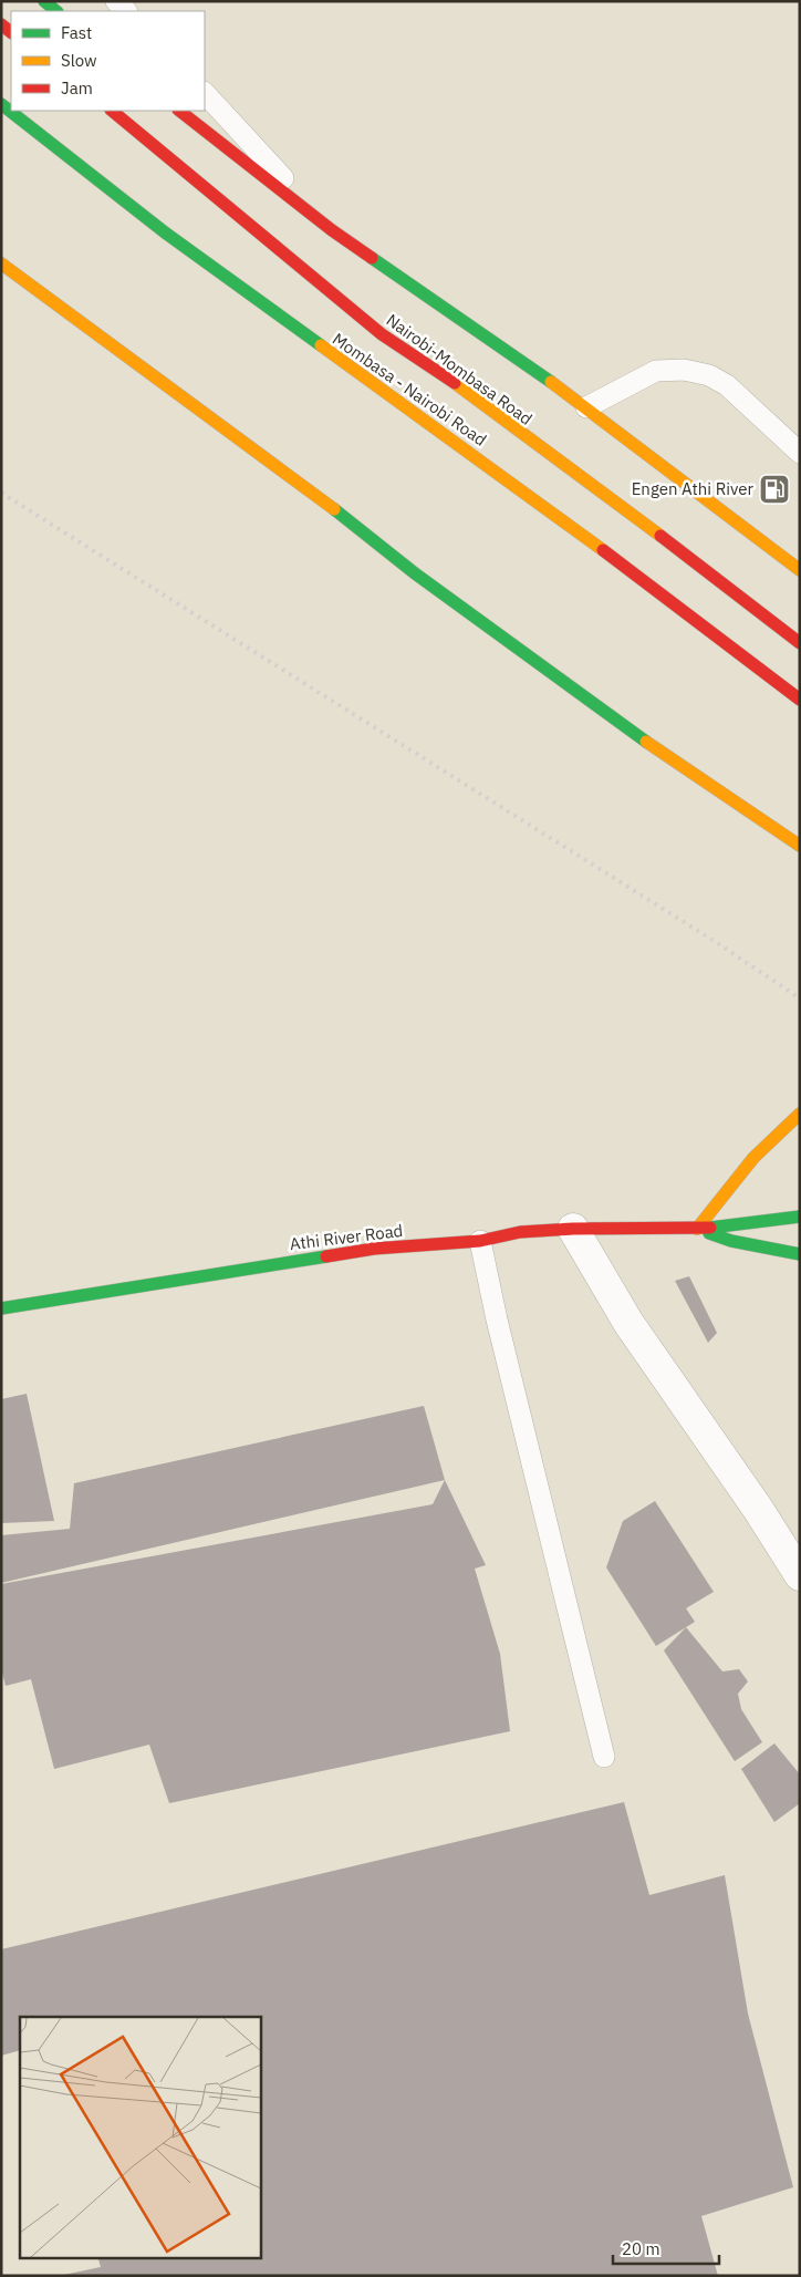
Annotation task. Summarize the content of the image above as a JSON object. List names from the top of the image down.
{
  "streets": {
    "main road": ["Nairobi-Mombasa Road", "Mombasa - Nairobi Road", "Athi River Road"]
  },
  "places": {
    "fuel station": ["Engen Athi River"]
  },
  "legend": ["Fast", "Slow", "Jam"],
  "scale_bar": "20 m"
}
